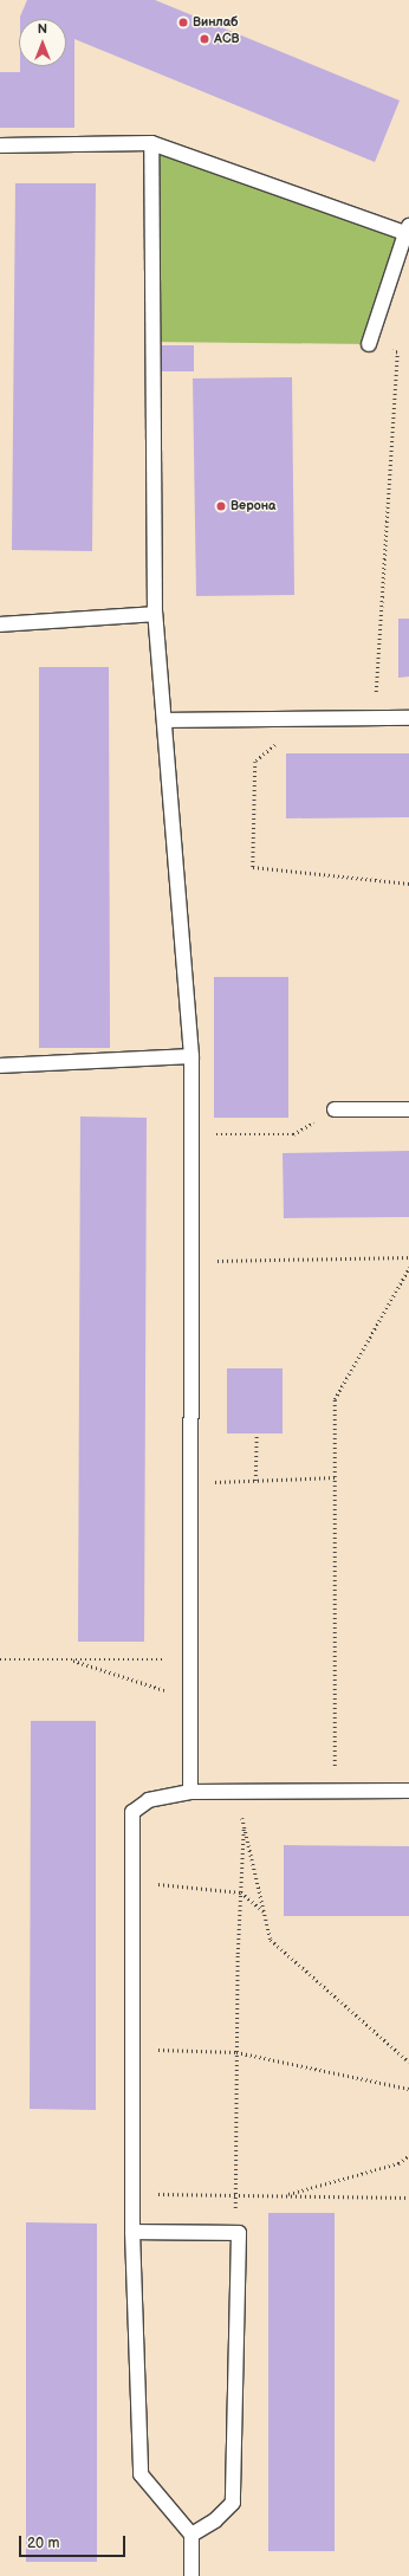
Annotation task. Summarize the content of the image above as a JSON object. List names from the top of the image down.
{
  "places": ["Винлаб", "АСВ", "Верона"],
  "scale_bar": "20 m",
  "north": "top"
}
